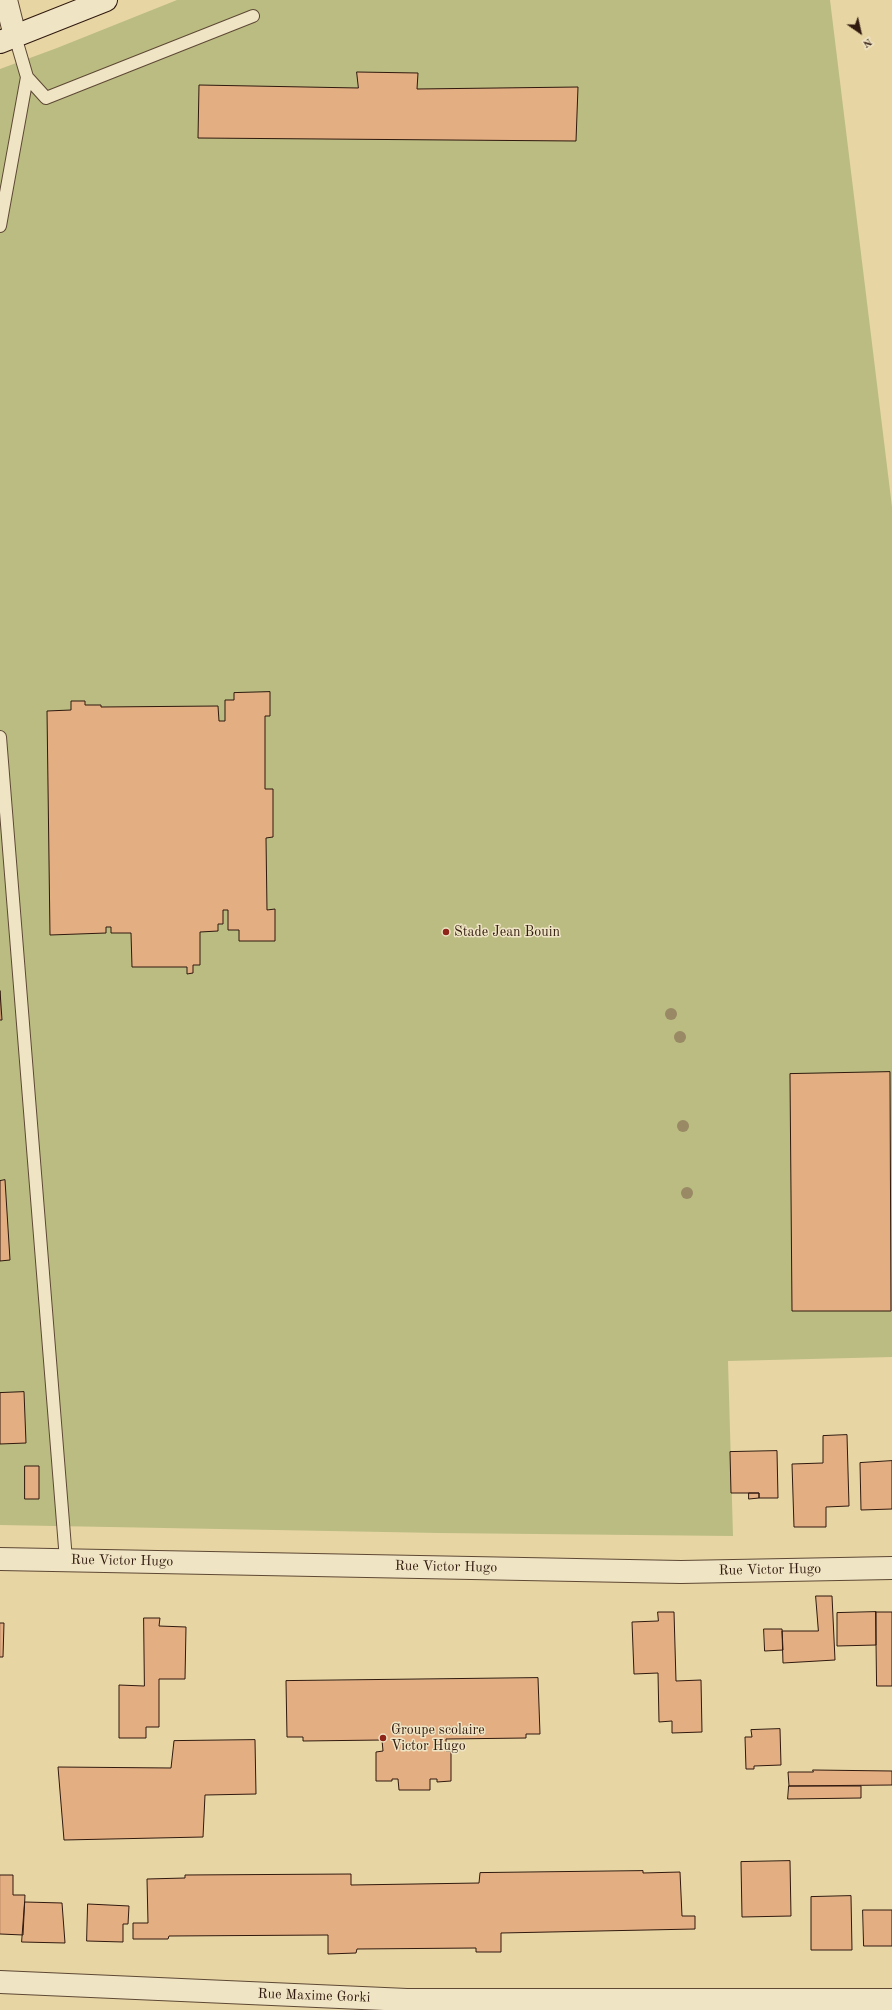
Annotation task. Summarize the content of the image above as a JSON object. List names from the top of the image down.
{
  "streets": {
    "street": ["Rue Victor Hugo", "Rue Maxime Gorki"]
  },
  "places": ["Stade Jean Bouin", "Groupe scolaire Victor Hugo"],
  "north": "bottom right"
}
